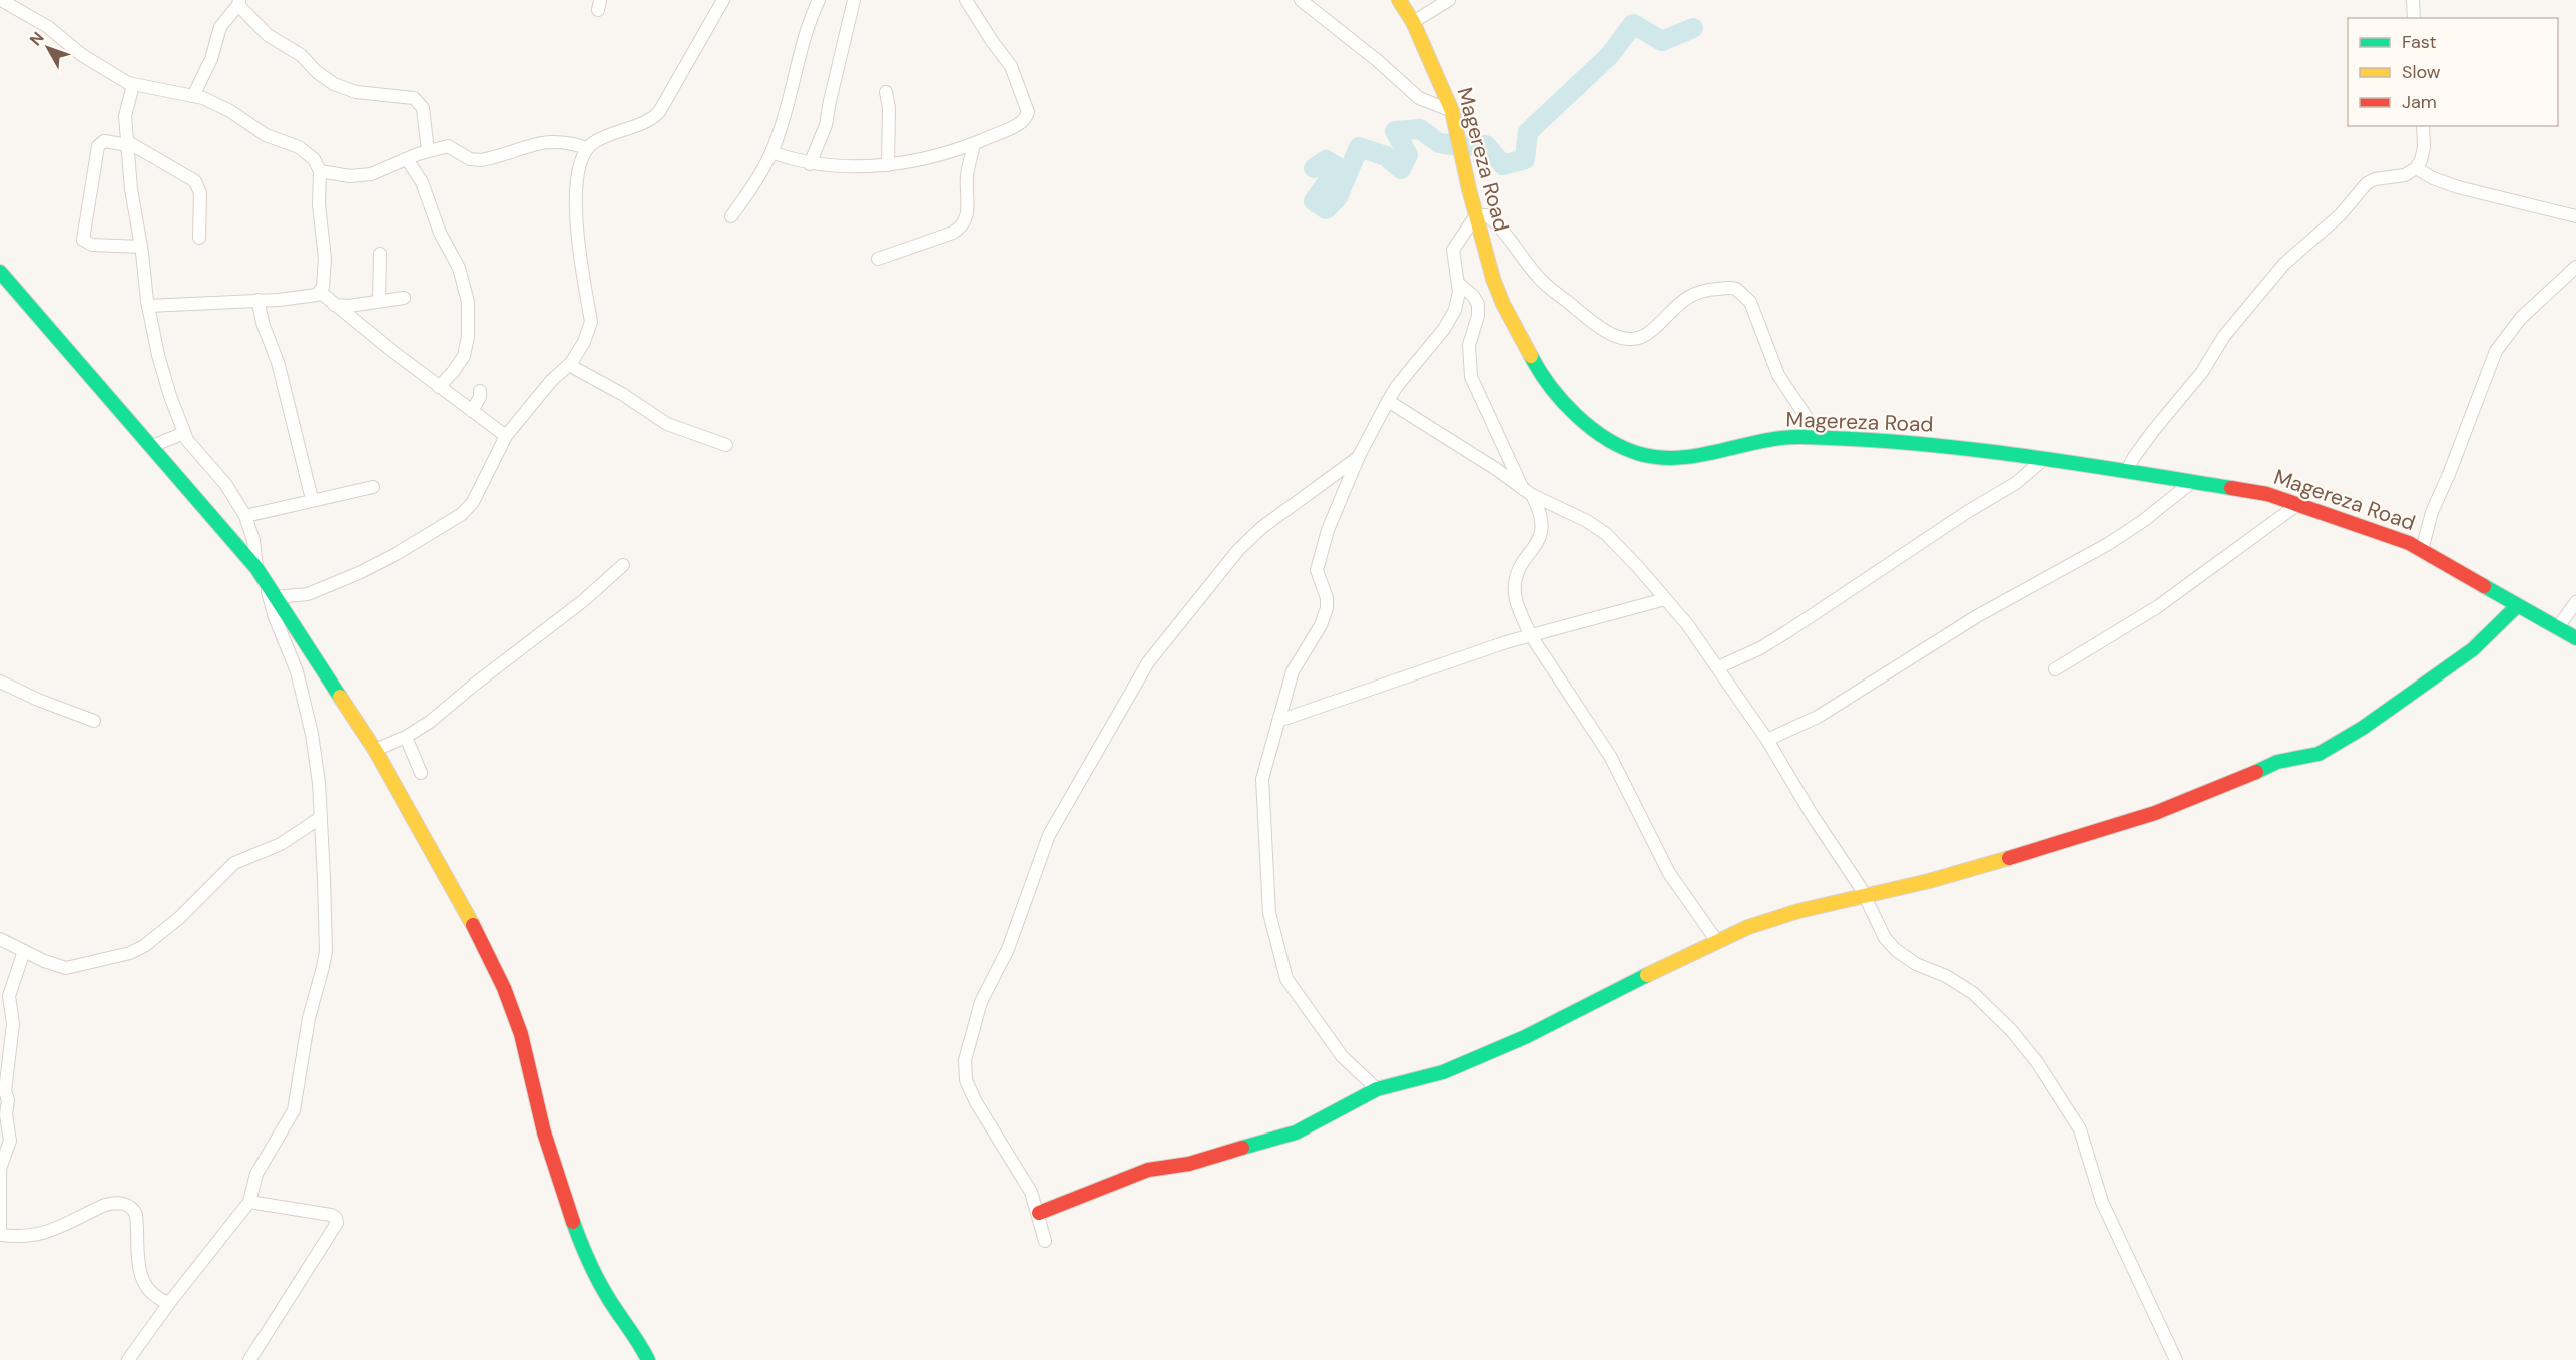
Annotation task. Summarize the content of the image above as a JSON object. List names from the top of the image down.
{
  "streets": {
    "street": ["Magereza Road"]
  },
  "legend": ["Fast", "Slow", "Jam"],
  "north": "top left"
}
